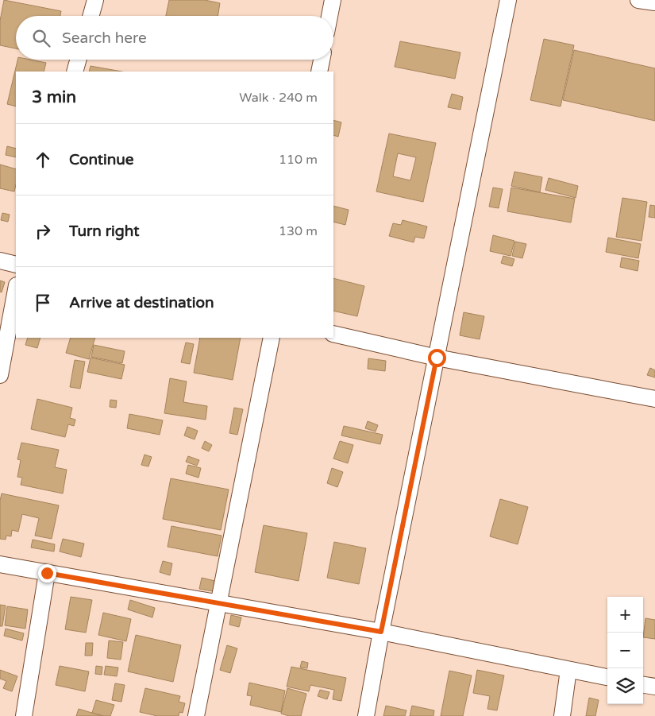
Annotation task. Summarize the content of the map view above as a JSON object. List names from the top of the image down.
{
  "page": {
    "search": "Search here",
    "heading": ["3 min", "Walk · 240 m"],
    "list": [
      ["Continue", "110 m"],
      ["Turn right", "130 m"],
      "Arrive at destination"
    ],
    "map_buttons": ["+", "−"]
  }
}
